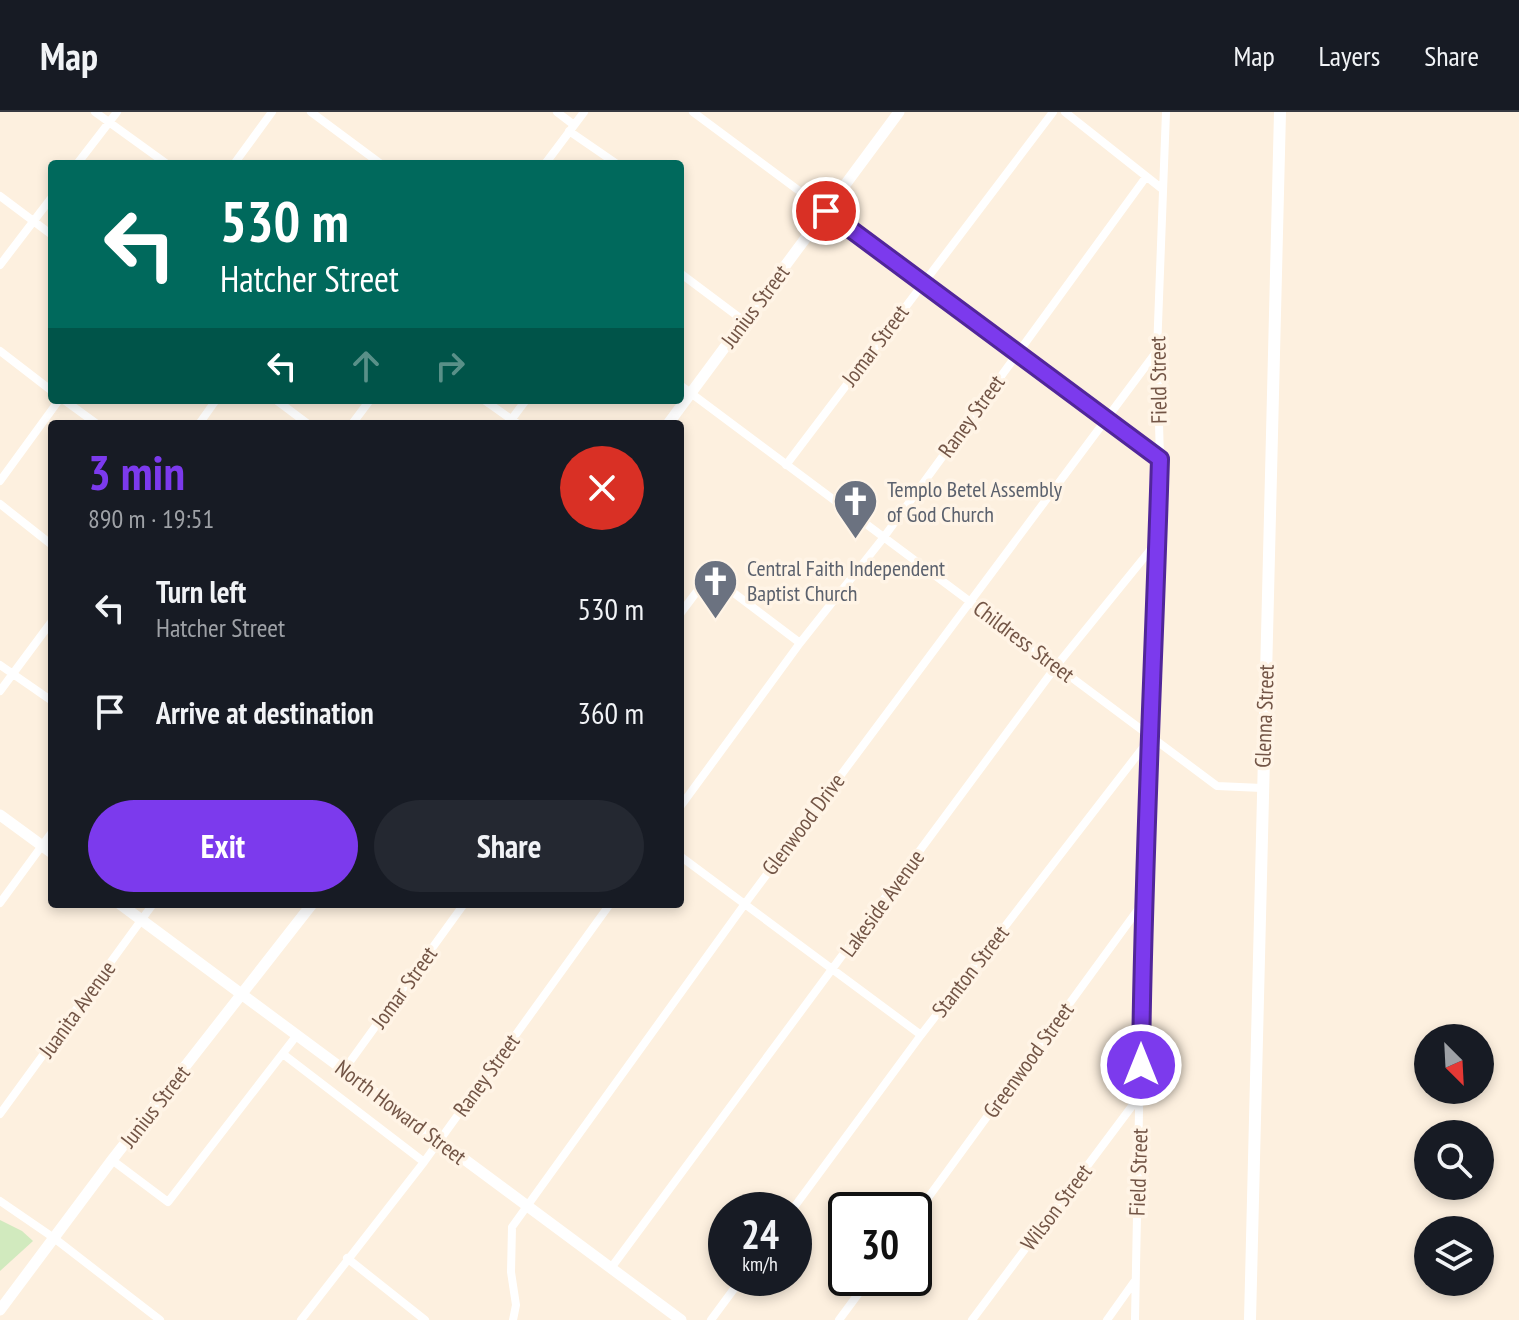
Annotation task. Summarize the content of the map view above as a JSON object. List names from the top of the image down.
{
  "streets": {
    "main road": ["Glenna Street"],
    "street": [
      "Junius Street",
      "Jomar Street",
      "Field Street",
      "Raney Street",
      "Childress Street",
      "Glenwood Drive",
      "Lakeside Avenue",
      "Stanton Street",
      "Juanita Avenue",
      "Greenwood Street",
      "North Howard Street",
      "Wilson Street"
    ]
  },
  "crossings": [
    ["Junius Street", "Childress Street"],
    ["Junius Street", "North Howard Street"],
    ["Jomar Street", "Childress Street"],
    ["Jomar Street", "North Howard Street"],
    ["Field Street", "Childress Street"],
    ["Field Street", "Glenwood Drive"],
    ["Field Street", "Lakeside Avenue"],
    ["Field Street", "Stanton Street"],
    ["Field Street", "Greenwood Street"],
    ["Field Street", "Wilson Street"],
    ["Raney Street", "Childress Street"],
    ["Raney Street", "North Howard Street"],
    ["Childress Street", "Glenna Street"],
    ["Childress Street", "Glenwood Drive"],
    ["Childress Street", "Lakeside Avenue"],
    ["Childress Street", "Stanton Street"],
    ["Glenwood Drive", "North Howard Street"],
    ["Lakeside Avenue", "North Howard Street"],
    ["Juanita Avenue", "North Howard Street"]
  ],
  "places": {
    "church": ["Templo Betel Assembly of God Church", "Central Faith Independent Baptist Church"]
  },
  "north": "bottom right",
  "page": {
    "header": "Map",
    "nav": ["Map", "Layers", "Share"],
    "turn": ["530 m", "Hatcher Street"],
    "heading": ["3 min", "890 m · 19:51"],
    "list": [
      {
        "name": "Turn left",
        "note": "Hatcher Street",
        "value": "530 m"
      },
      {
        "name": "Arrive at destination",
        "value": "360 m"
      }
    ],
    "buttons": ["Exit", "Share"],
    "speed": "24 km/h",
    "limit": "30"
  }
}
